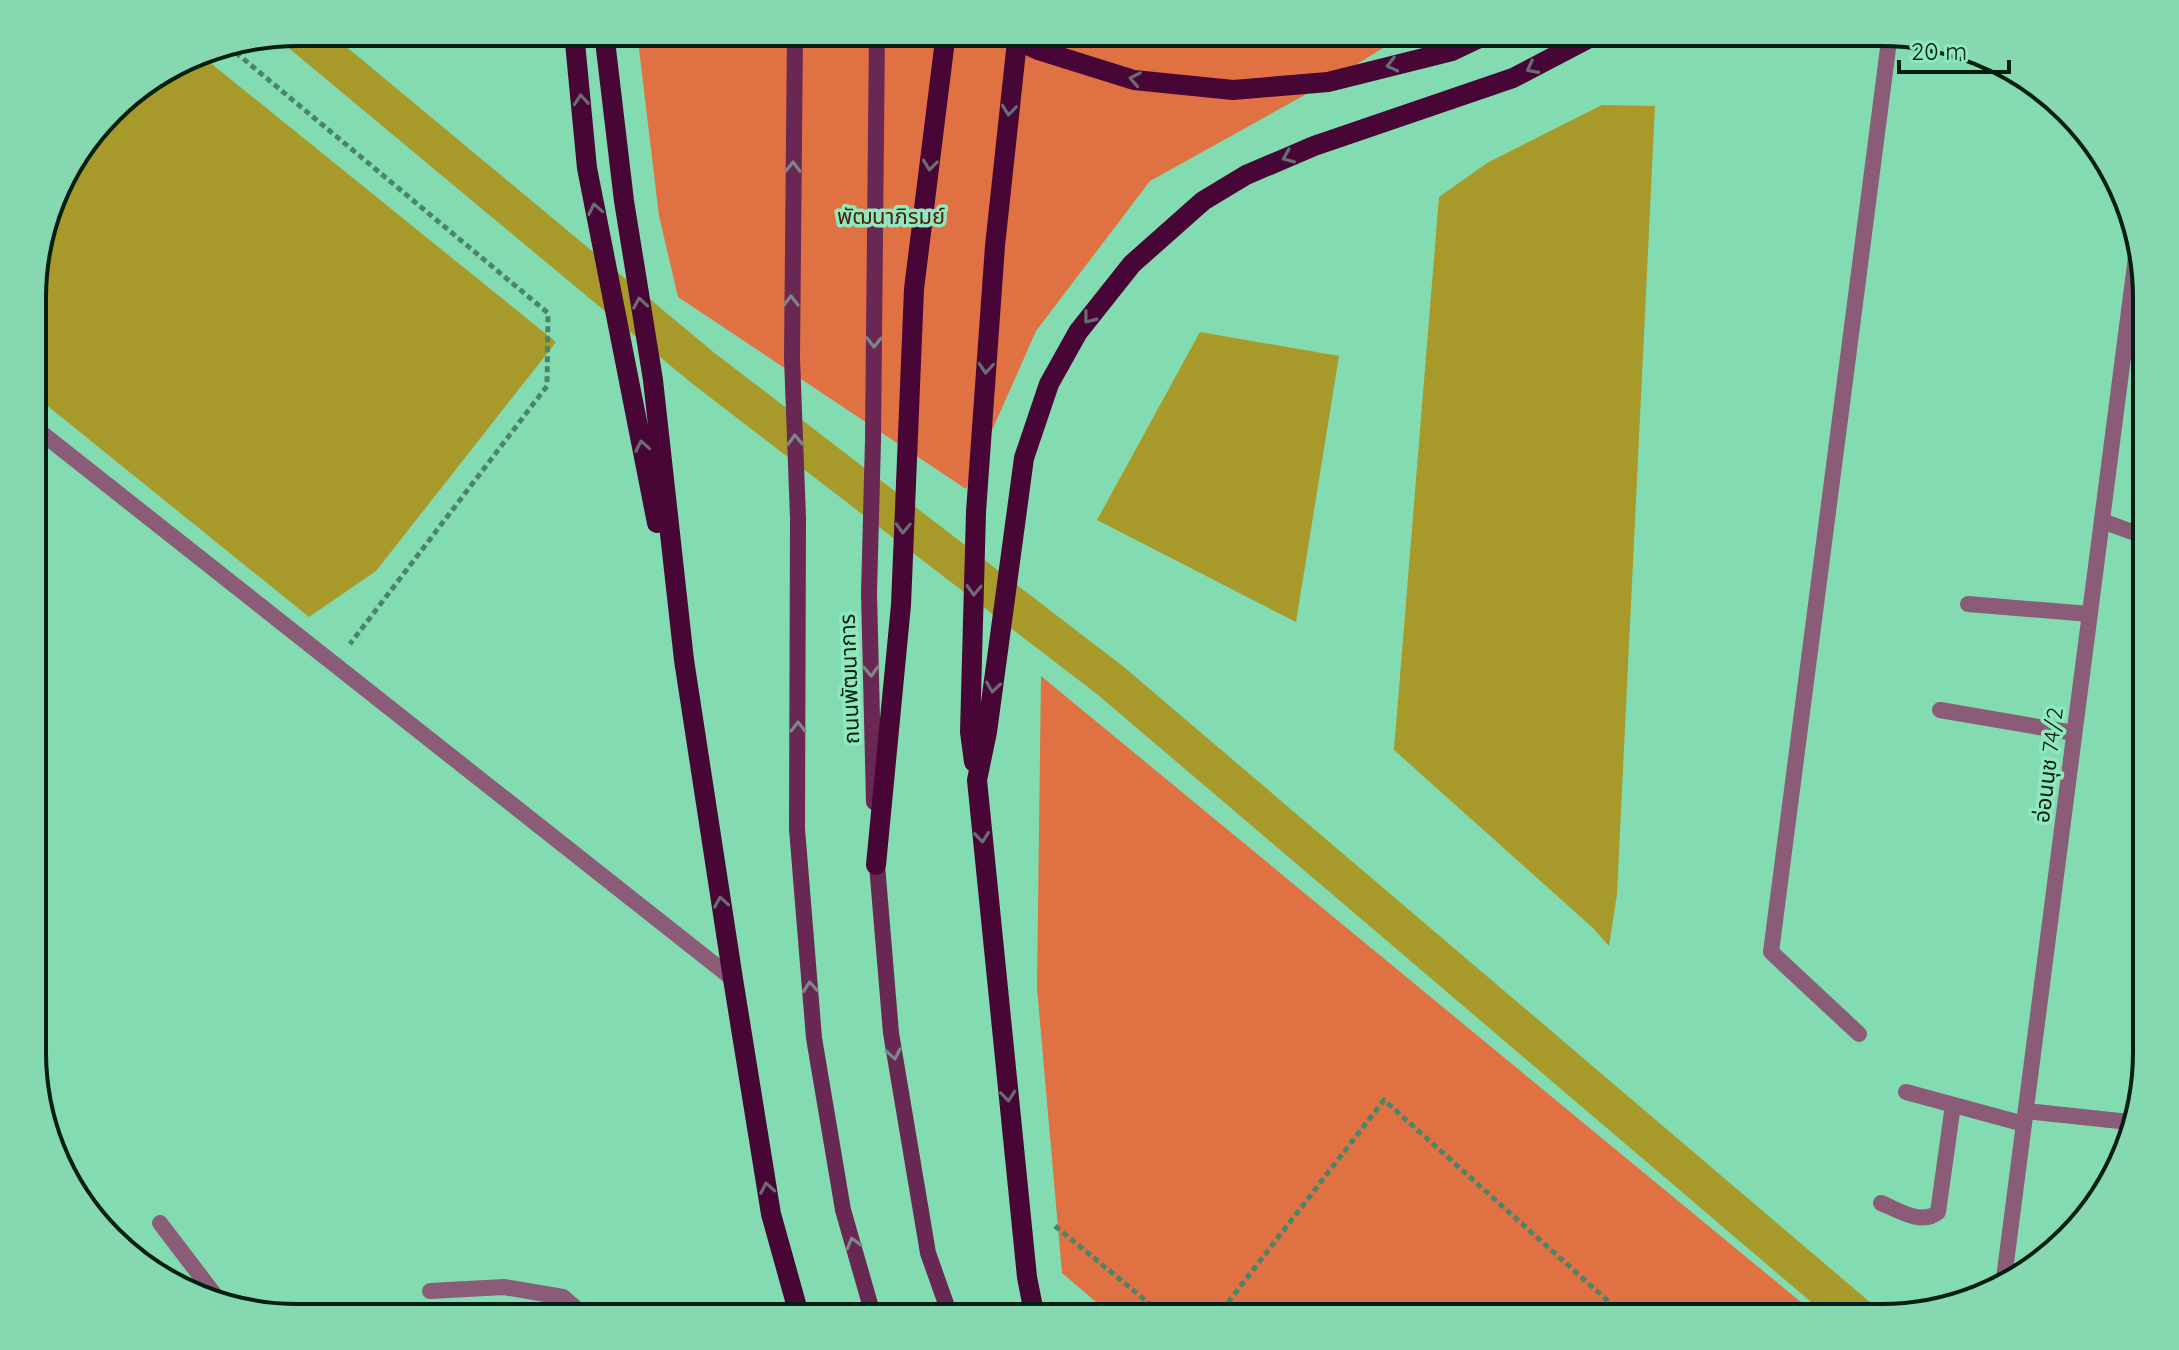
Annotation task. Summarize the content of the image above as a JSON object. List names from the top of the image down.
{
  "streets": {
    "main road": ["ถนนพัฒนาการ"],
    "street": ["อ่อนนุช 74/2"]
  },
  "parks": ["พัฒนาภิรมย์"],
  "scale_bar": "20 m"
}
